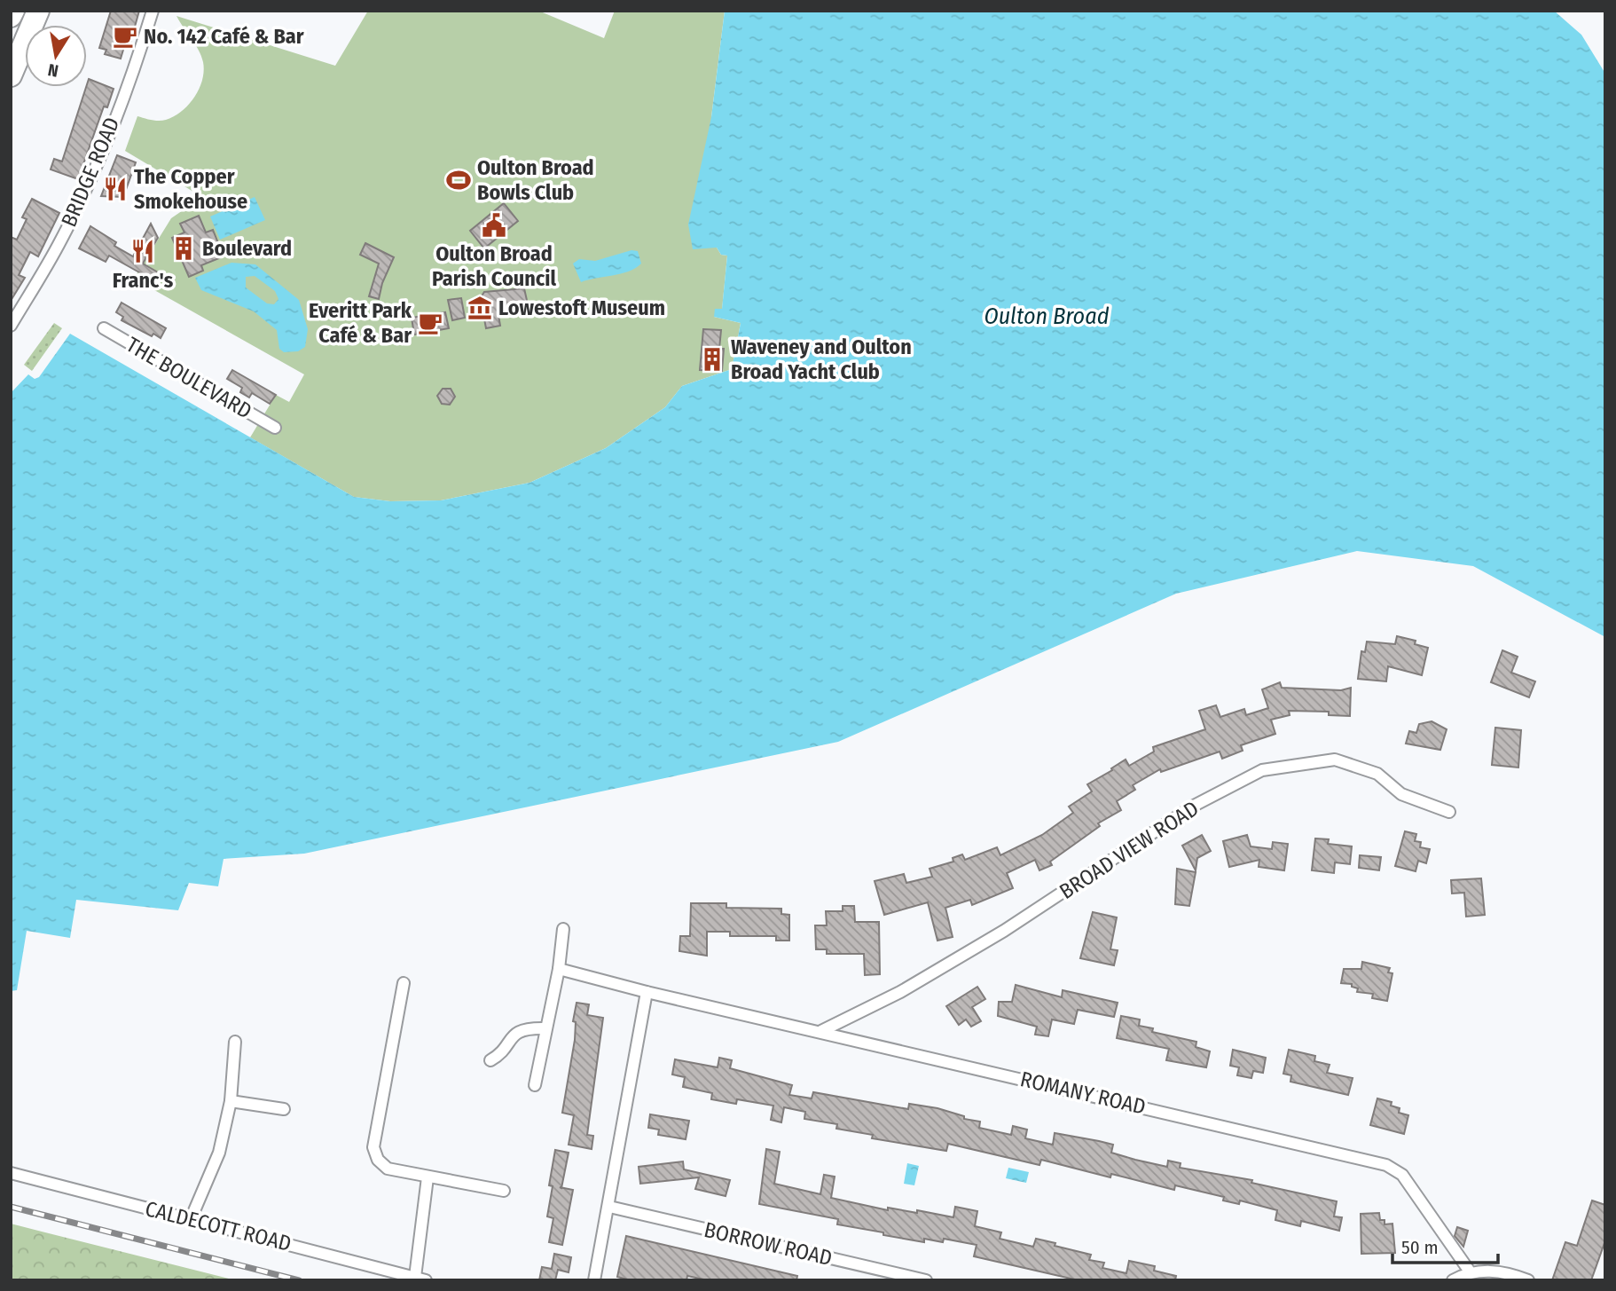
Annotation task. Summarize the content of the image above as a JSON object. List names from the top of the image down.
{
  "streets": {
    "street": [
      "BRIDGE ROAD",
      "THE BOULEVARD",
      "BROAD VIEW ROAD",
      "ROMANY ROAD",
      "CALDECOTT ROAD",
      "BORROW ROAD"
    ]
  },
  "crossings": [
    ["BROAD VIEW ROAD", "ROMANY ROAD"]
  ],
  "water": ["Oulton Broad"],
  "places": {
    "cafe": ["No. 142 Café & Bar", "Everitt Park Café & Bar"],
    "sports": ["Oulton Broad Bowls Club"],
    "restaurant": ["The Copper Smokehouse", "Franc's"],
    "public building": ["Oulton Broad Parish Council"],
    "building": ["Boulevard", "Waveney and Oulton Broad Yacht Club"],
    "museum": ["Lowestoft Museum"]
  },
  "scale_bar": "50 m",
  "north": "bottom"
}
